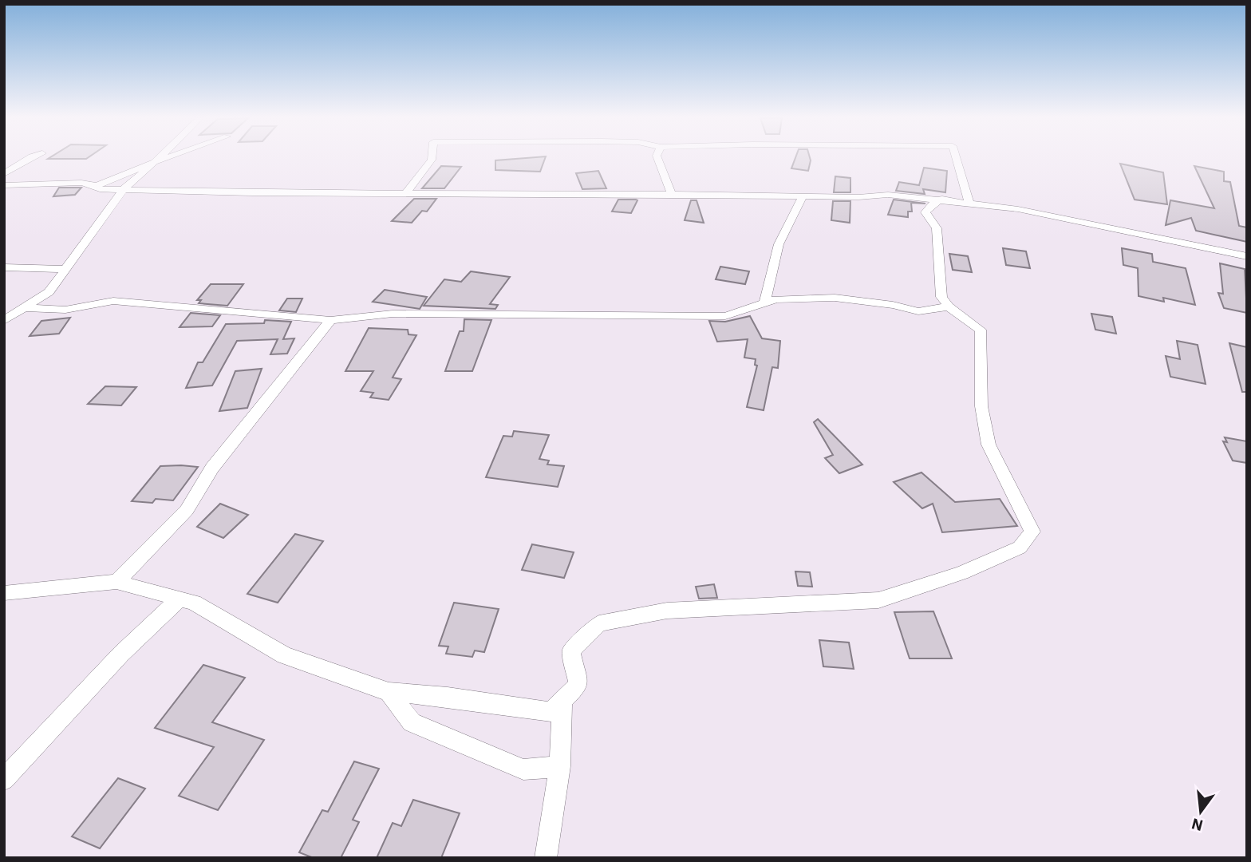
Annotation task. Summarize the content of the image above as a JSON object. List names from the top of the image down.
{
  "north": "bottom"
}
